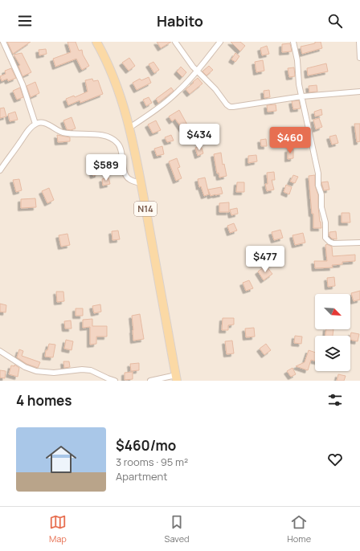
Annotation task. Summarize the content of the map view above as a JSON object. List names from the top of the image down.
{
  "streets": {
    "main road": ["N14"]
  },
  "north": "bottom right",
  "page": {
    "header": "Habito",
    "price": [
      "$434",
      "$460",
      "$589",
      "$477"
    ],
    "heading": "4 homes",
    "list": [
      {
        "name": "$460/mo",
        "note": "3 rooms · 95 m² · Apartment"
      }
    ],
    "tabs": ["Map", "Saved", "Home"]
  }
}
